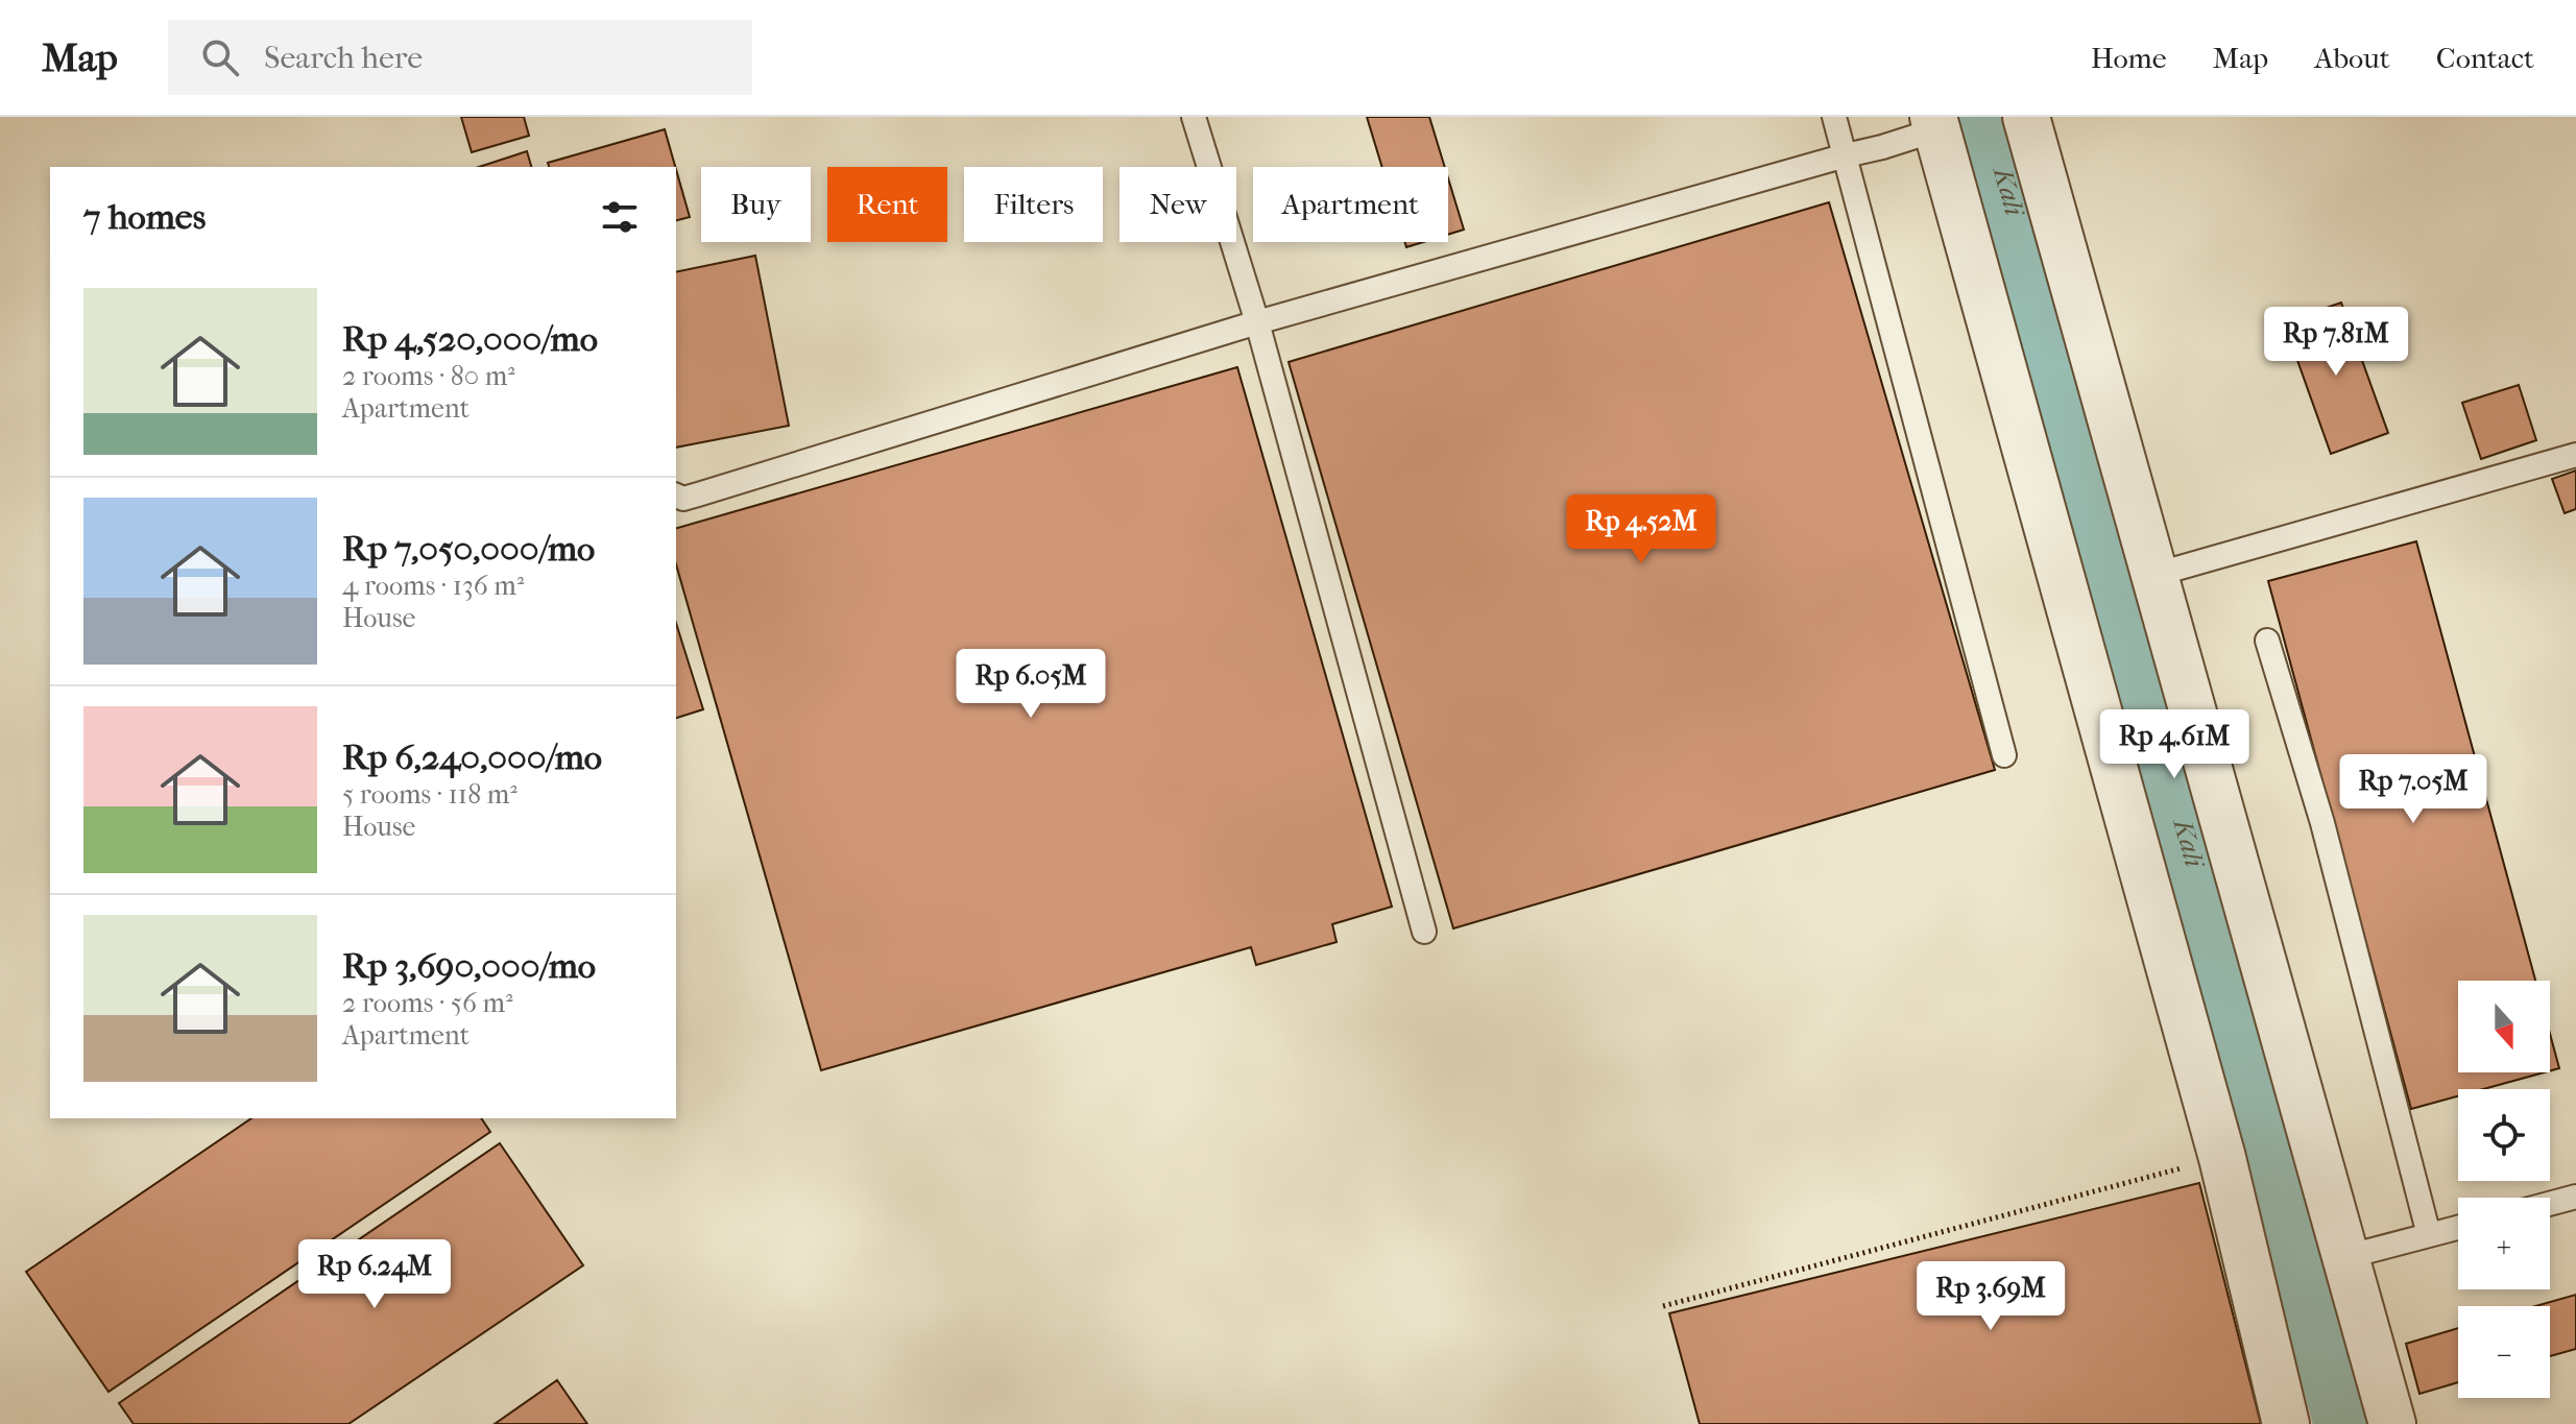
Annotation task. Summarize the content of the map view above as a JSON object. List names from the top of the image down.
{
  "water": ["Kali"],
  "north": "bottom",
  "page": {
    "header": "Map",
    "search": "Search here",
    "nav": [
      "Home",
      "Map",
      "About",
      "Contact"
    ],
    "chip": [
      "Buy",
      "Rent",
      "Filters",
      "New",
      "Apartment"
    ],
    "heading": "7 homes",
    "list": [
      {
        "name": "Rp 4,520,000/mo",
        "note": "2 rooms · 80 m² · Apartment"
      },
      {
        "name": "Rp 7,050,000/mo",
        "note": "4 rooms · 136 m² · House"
      },
      {
        "name": "Rp 6,240,000/mo",
        "note": "5 rooms · 118 m² · House"
      },
      {
        "name": "Rp 3,690,000/mo",
        "note": "2 rooms · 56 m² · Apartment"
      }
    ],
    "price": [
      "Rp 7.81M",
      "Rp 4.52M",
      "Rp 6.05M",
      "Rp 4.61M",
      "Rp 7.05M",
      "Rp 6.24M",
      "Rp 3.69M"
    ],
    "map_buttons": ["+", "−"]
  }
}
